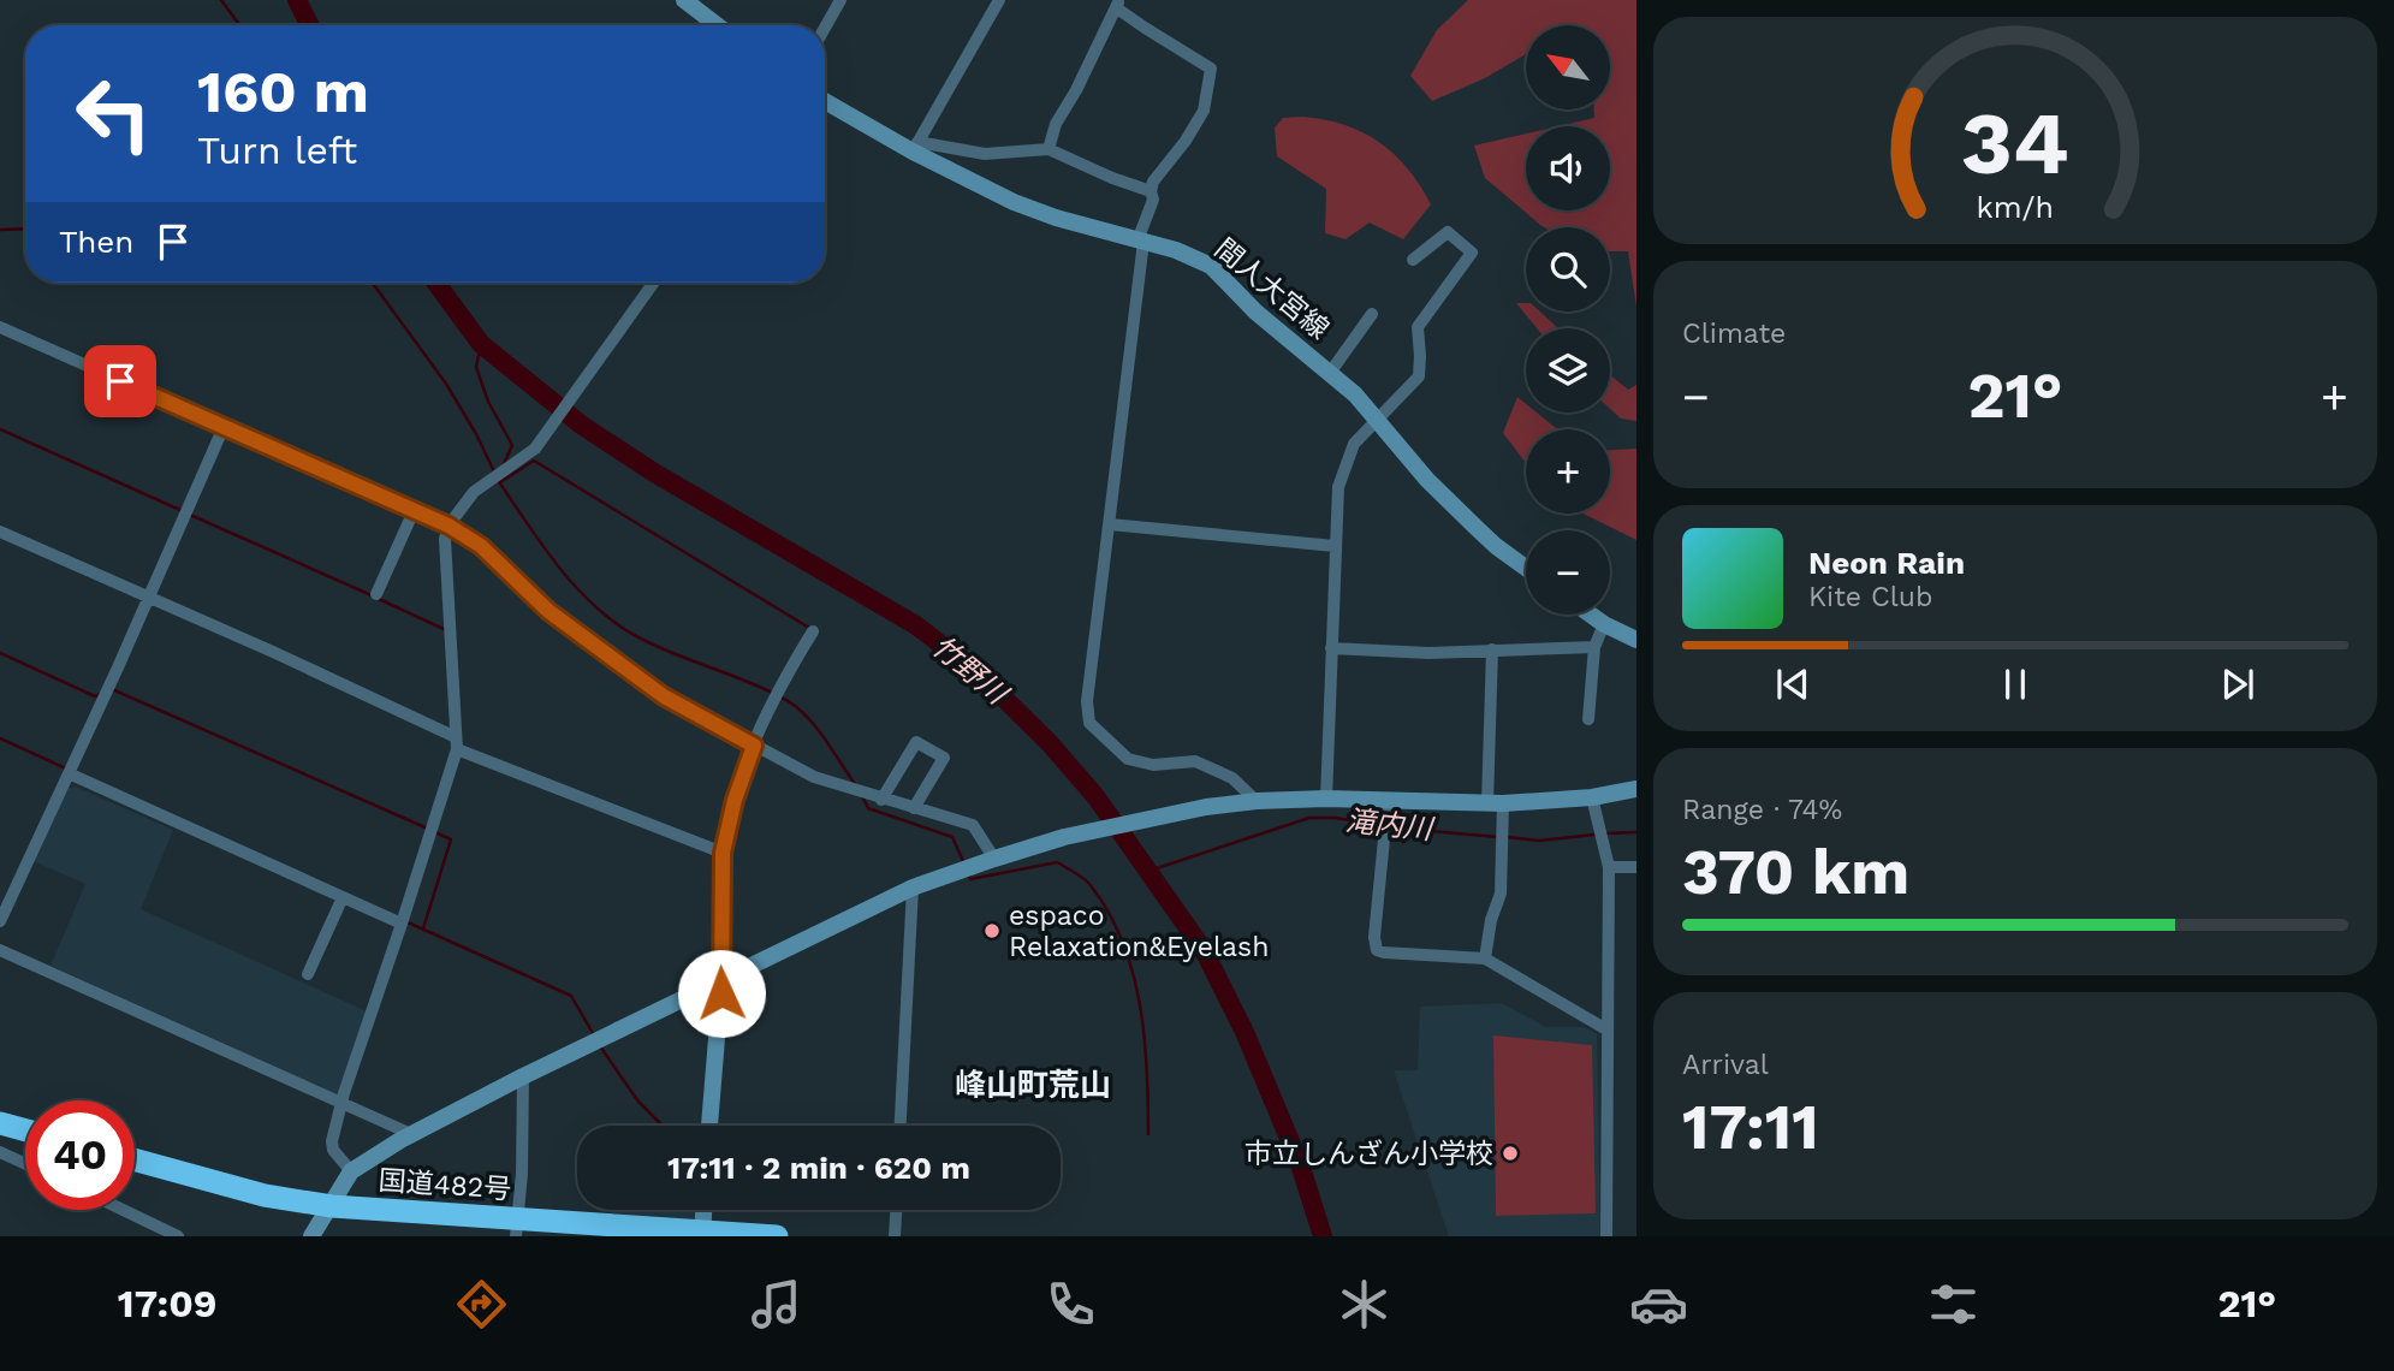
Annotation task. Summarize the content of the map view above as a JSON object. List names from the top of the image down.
{
  "streets": {
    "highway": ["国道482号"],
    "street": ["間人大宮線"]
  },
  "districts": ["峰山町荒山"],
  "water": ["竹野川", "滝内川"],
  "places": ["espaco Relaxation&Eyelash", "市立しんざん小学校"],
  "north": "top left",
  "page": {
    "map_buttons": ["+", "−"],
    "turn": ["160 m", "Turn left"],
    "then": "Then",
    "tile": [
      "Climate",
      ["Range · 74%", "370 km"],
      ["Arrival", "17:11"]
    ],
    "heat": ["−", "21°", "+"],
    "song": ["Neon Rain", "Kite Club"],
    "limit": "40",
    "trip": "17:11 · 2 min · 620 m",
    "tabs": ["17:09", "21°"],
    "gauge": ["34", "km/h"]
  }
}
